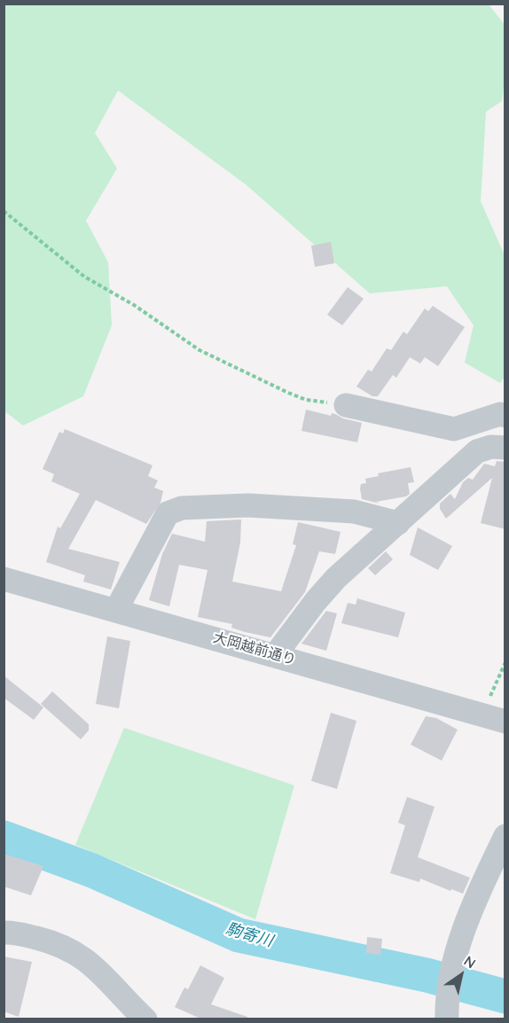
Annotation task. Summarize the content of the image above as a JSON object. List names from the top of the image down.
{
  "streets": {
    "street": ["大岡越前通り"]
  },
  "water": ["駒寄川"],
  "north": "top right"
}
